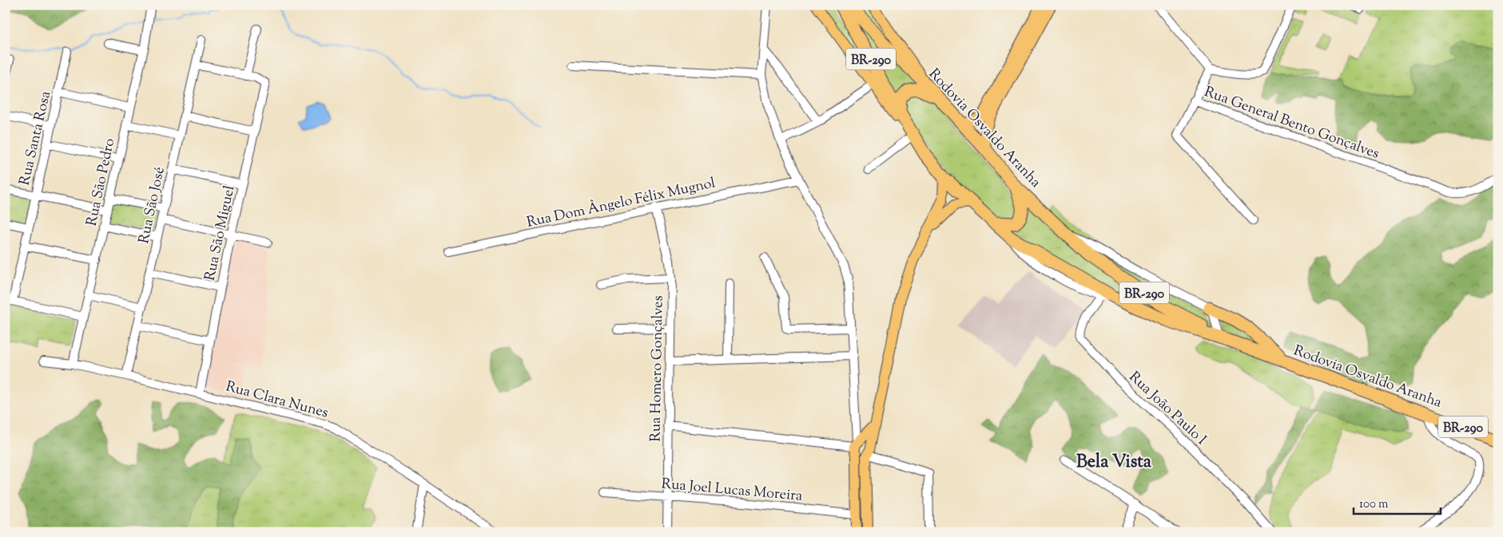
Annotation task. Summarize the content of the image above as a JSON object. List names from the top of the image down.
{
  "streets": {
    "highway": ["BR-290", "Rodovia Osvaldo Aranha"],
    "street": [
      "Rua General Bento Gonçalves",
      "Rua Santa Rosa",
      "Rua São Pedro",
      "Rua Dom Ângelo Félix Mugnol",
      "Rua São José",
      "Rua São Miguel",
      "Rua Homero Gonçalves",
      "Rua Clara Nunes",
      "Rua João Paulo I",
      "Rua Joel Lucas Moreira"
    ]
  },
  "crossings": [
    ["BR-290", "Rodovia Osvaldo Aranha"],
    ["Rua São Pedro", "Rua Clara Nunes"],
    ["Rua Dom Ângelo Félix Mugnol", "Rua Homero Gonçalves"],
    ["Rua São José", "Rua Clara Nunes"],
    ["Rua São Miguel", "Rua Clara Nunes"],
    ["Rua Homero Gonçalves", "Rua Joel Lucas Moreira"]
  ],
  "districts": ["Bela Vista"],
  "scale_bar": "100 m"
}
